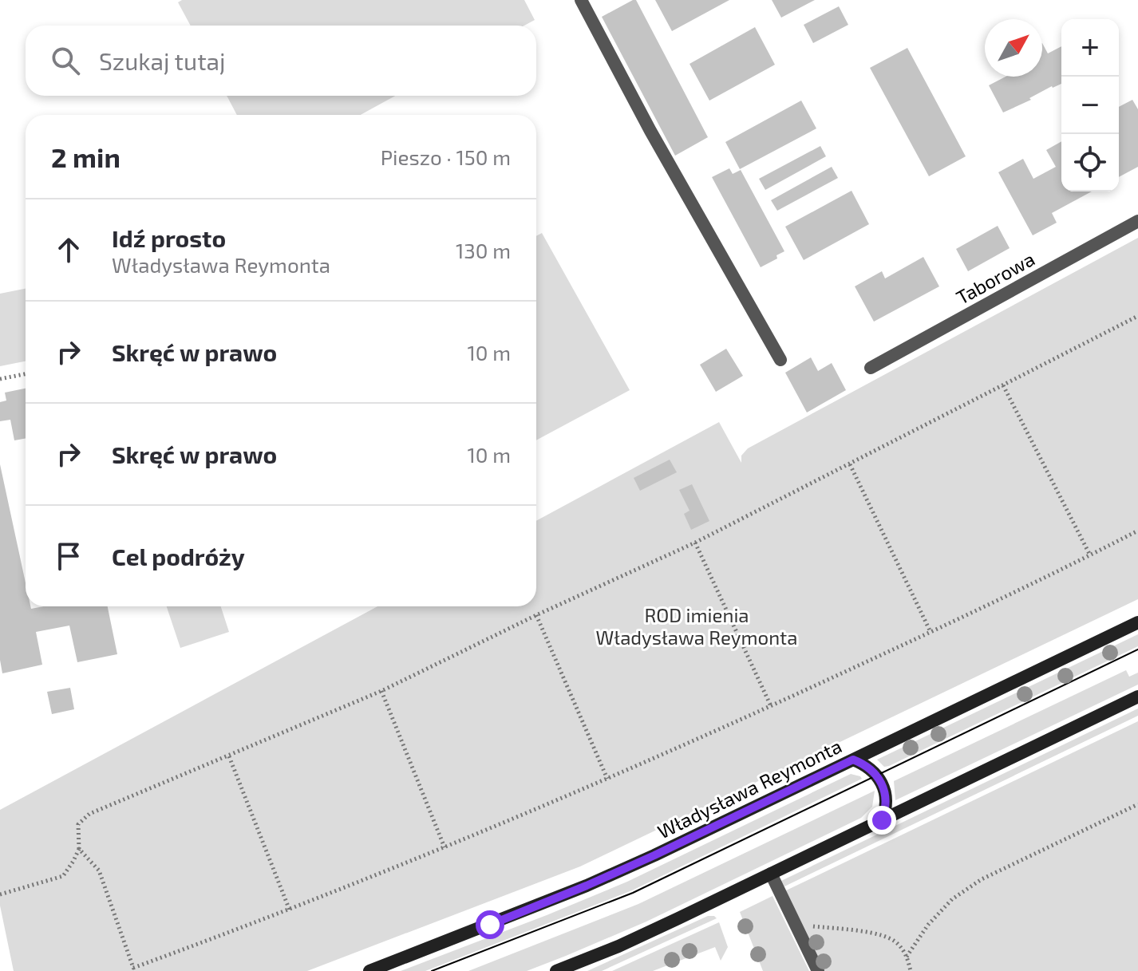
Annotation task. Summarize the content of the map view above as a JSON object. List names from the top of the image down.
{
  "streets": {
    "main road": ["Władysława Reymonta"],
    "street": ["Taborowa"]
  },
  "parks": ["ROD imienia Władysława Reymonta"],
  "north": "top right",
  "page": {
    "map_buttons": ["+", "−"],
    "search": "Szukaj tutaj",
    "heading": ["2 min", "Pieszo · 150 m"],
    "list": [
      ["Idź prosto", "Władysława Reymonta", "130 m"],
      ["Skręć w prawo", "10 m"],
      ["Skręć w prawo", "10 m"],
      "Cel podróży"
    ]
  }
}
